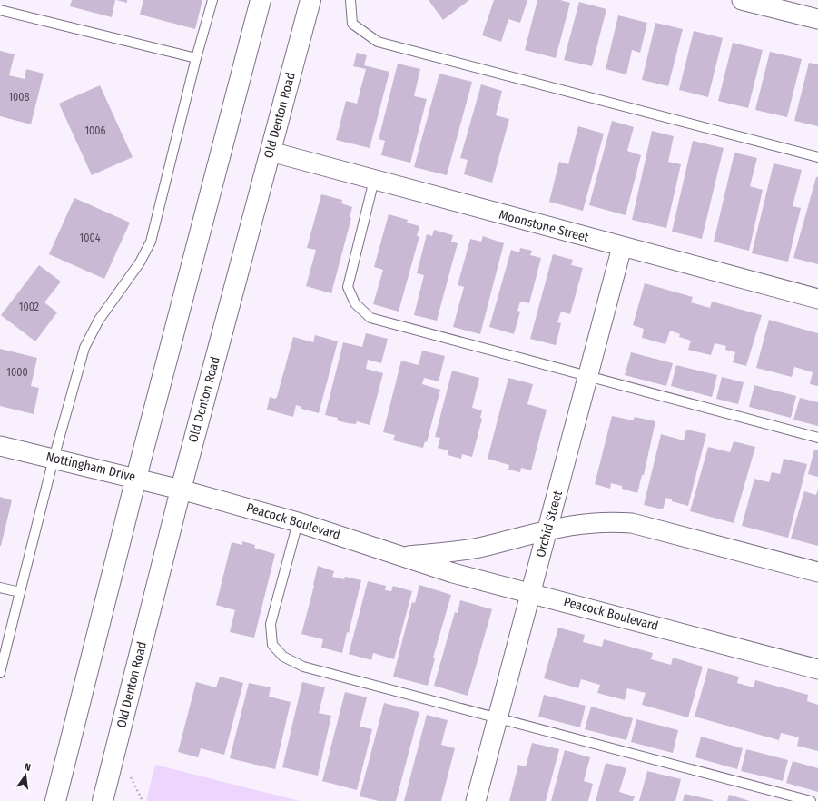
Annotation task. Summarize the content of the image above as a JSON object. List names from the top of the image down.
{
  "streets": {
    "main road": ["Old Denton Road"],
    "street": [
      "Moonstone Street",
      "Nottingham Drive",
      "Peacock Boulevard",
      "Orchid Street"
    ]
  },
  "crossings": [
    ["Old Denton Road", "Moonstone Street"],
    ["Old Denton Road", "Nottingham Drive"],
    ["Old Denton Road", "Peacock Boulevard"],
    ["Moonstone Street", "Orchid Street"],
    ["Nottingham Drive", "Peacock Boulevard"],
    ["Peacock Boulevard", "Orchid Street"]
  ],
  "house_numbers": [
    "1008",
    "1006",
    "1004",
    "1002",
    "1000"
  ],
  "north": "top"
}
